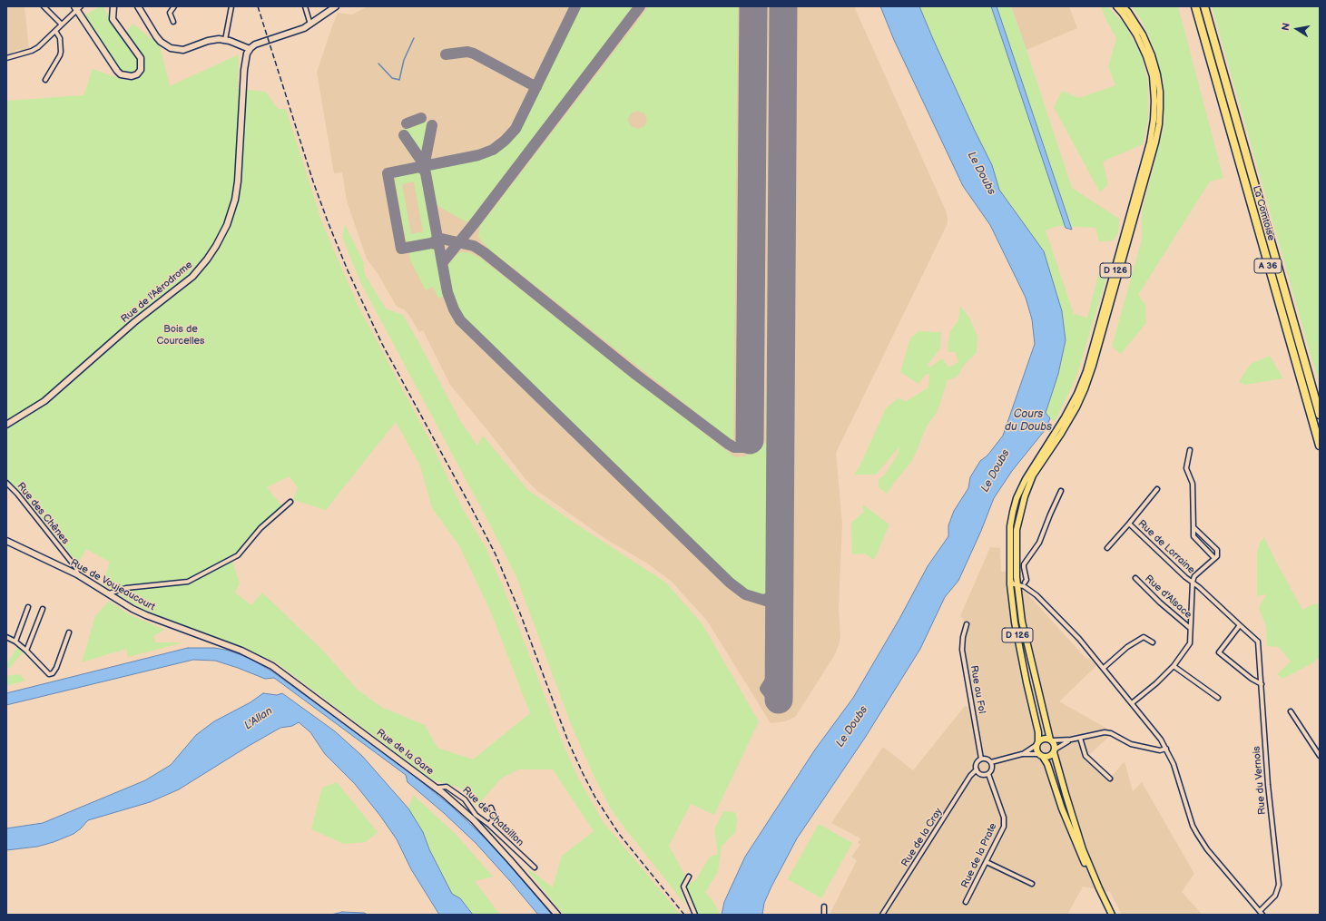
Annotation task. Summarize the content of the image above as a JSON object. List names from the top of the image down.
{
  "streets": {
    "highway": ["La Comtoise", "A 36"],
    "main road": ["D 126"],
    "street": [
      "Rue de l'Aérodrome",
      "Rue des Chênes",
      "Rue de Lorraine",
      "Rue de Voujeaucourt",
      "Rue d'Alsace",
      "Rue au Fol",
      "Rue de la Gare",
      "Rue du Vernois",
      "Rue de Chataillon",
      "Rue de la Cray",
      "Rue de la Prate"
    ]
  },
  "crossings": [
    ["Rue des Chênes", "Rue de Voujeaucourt"],
    ["Rue de Lorraine", "Rue du Vernois"],
    ["Rue de Voujeaucourt", "Rue de la Gare"],
    ["Rue au Fol", "Rue de la Cray"],
    ["Rue au Fol", "Rue de la Prate"],
    ["Rue de la Gare", "Rue de Chataillon"],
    ["Rue de la Cray", "Rue de la Prate"]
  ],
  "water": ["Le Doubs", "Cours du Doubs", "L'Allan"],
  "parks": ["Bois de Courcelles"],
  "north": "left"
}
